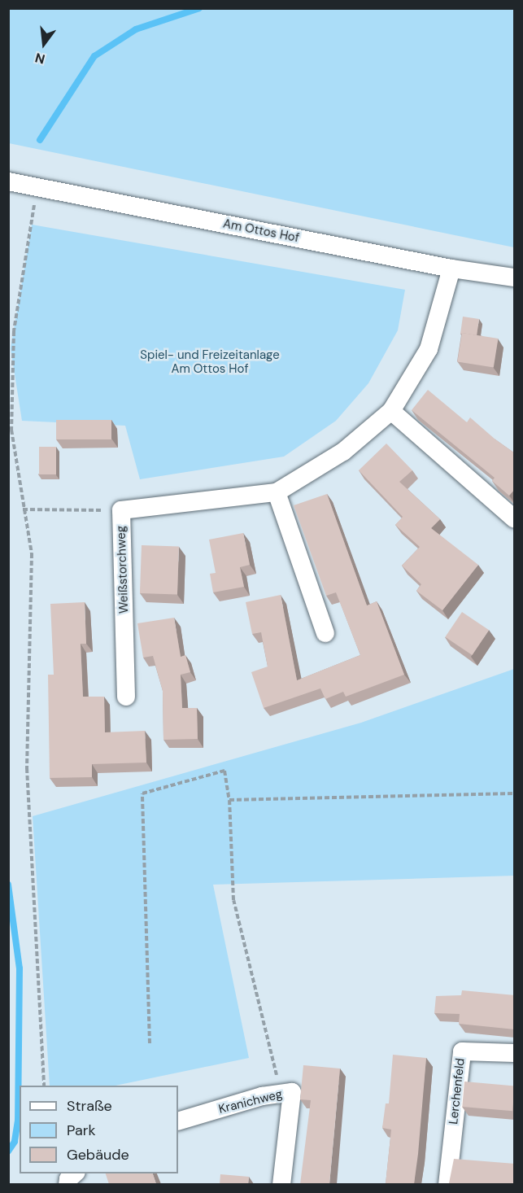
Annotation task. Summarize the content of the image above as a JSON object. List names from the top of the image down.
{
  "streets": {
    "street": [
      "Am Ottos Hof",
      "Weißstorchweg",
      "Lerchenfeld",
      "Kranichweg"
    ]
  },
  "crossings": [
    ["Am Ottos Hof", "Weißstorchweg"]
  ],
  "parks": ["Spiel- und Freizeitanlage Am Ottos Hof"],
  "legend": ["Straße", "Park", "Gebäude"],
  "north": "bottom"
}
